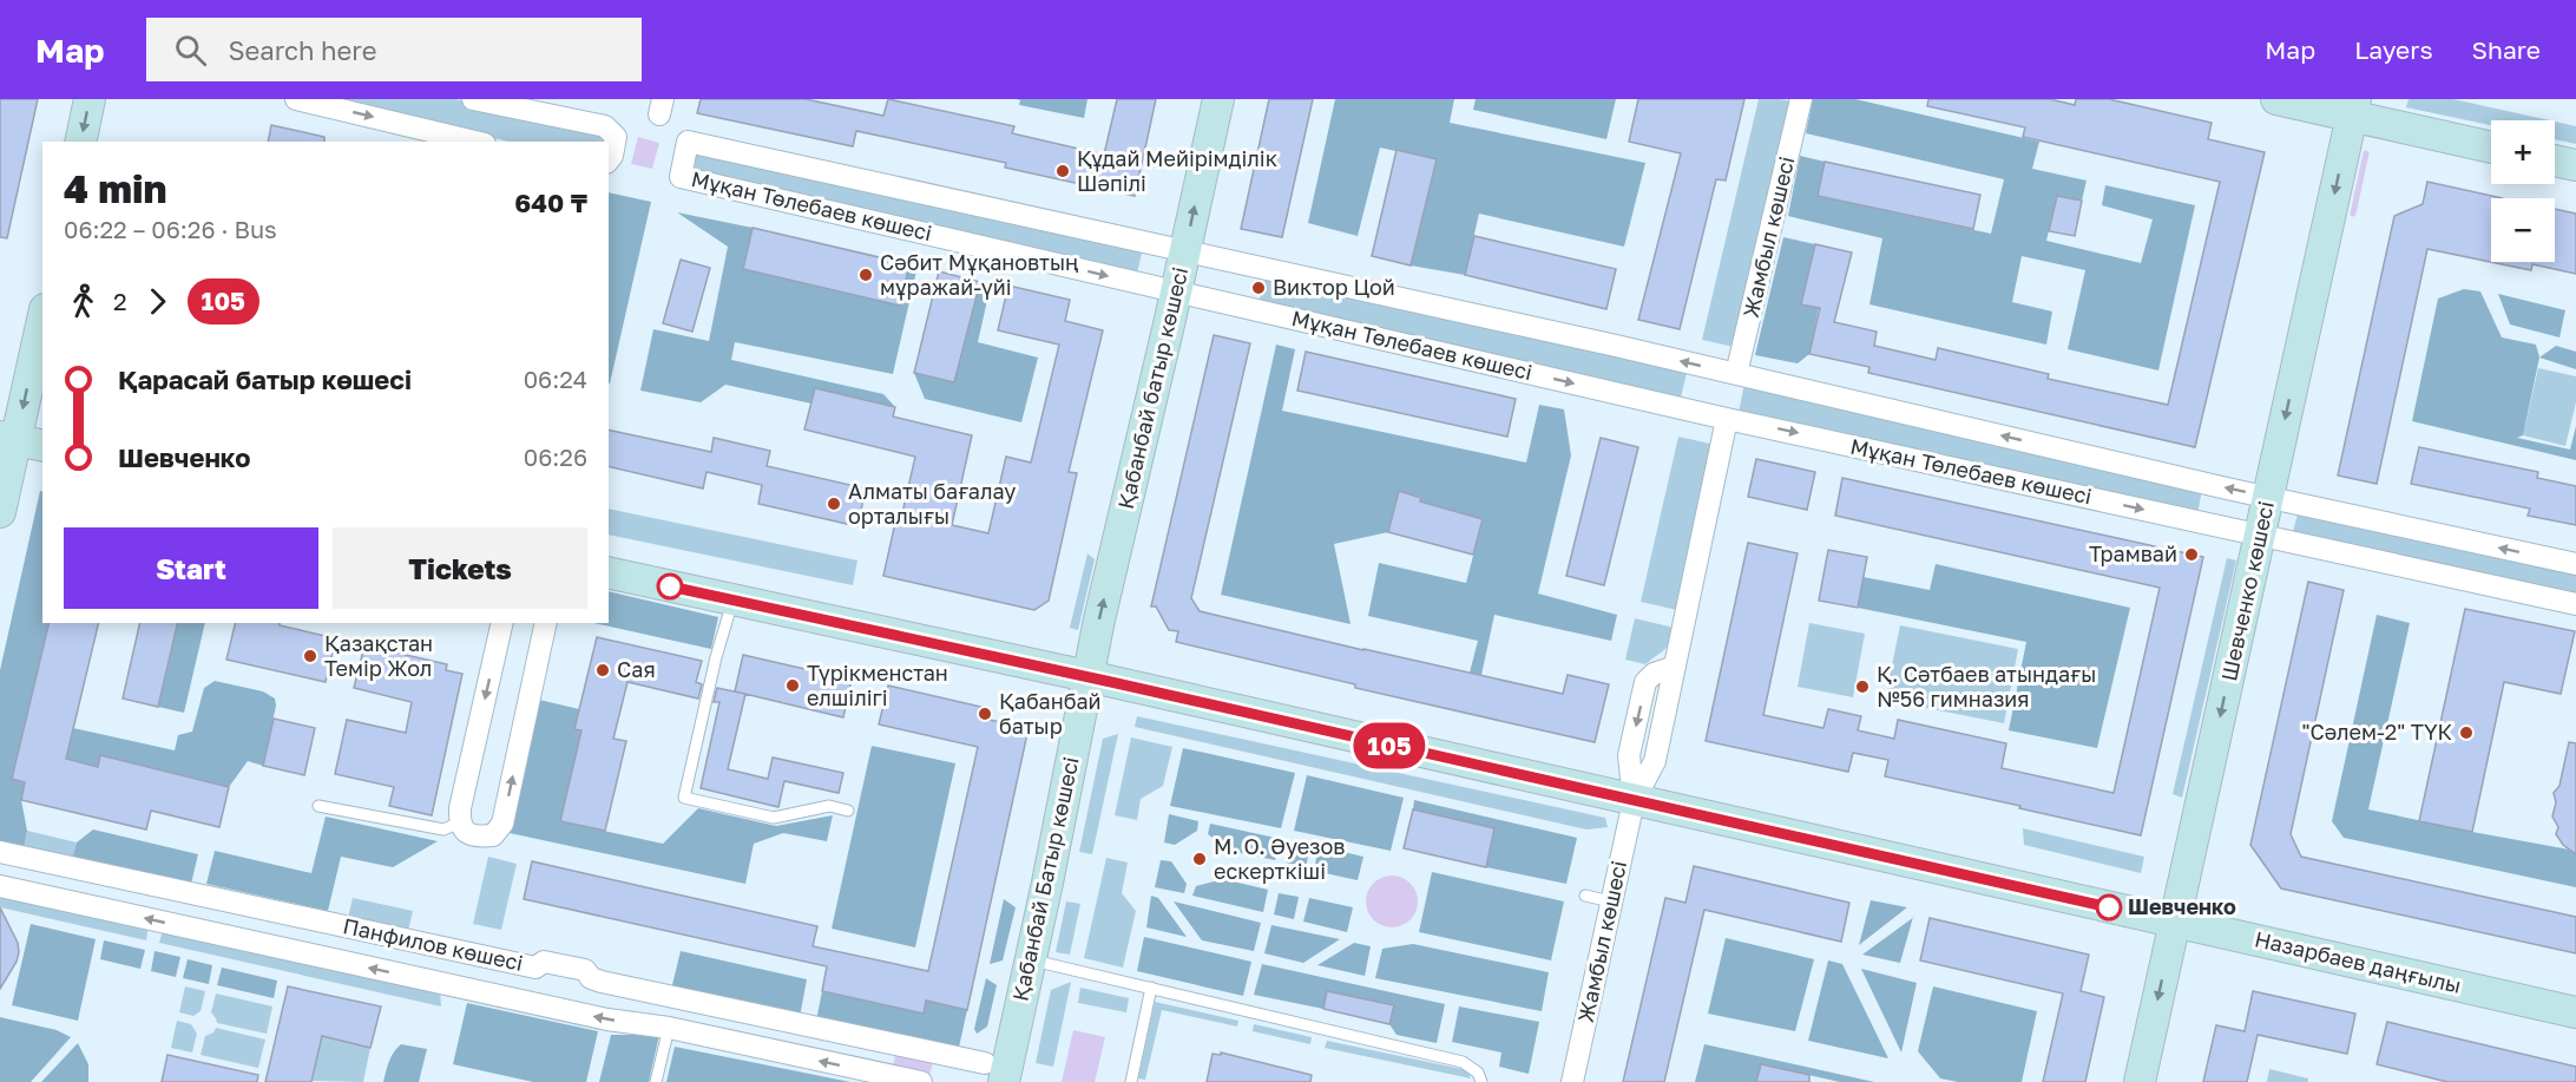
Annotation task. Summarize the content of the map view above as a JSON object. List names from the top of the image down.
{
  "streets": {
    "street": [
      "Мұқан Төлебаев көшесі",
      "Жамбыл көшесі",
      "Қабанбай батыр көшесі",
      "Шевченко көшесі",
      "Қабанбай Батыр көшесі",
      "Панфилов көшесі",
      "Назарбаев даңғылы"
    ]
  },
  "crossings": [
    ["Мұқан Төлебаев көшесі", "Жамбыл көшесі"],
    ["Мұқан Төлебаев көшесі", "Қабанбай батыр көшесі"],
    ["Мұқан Төлебаев көшесі", "Шевченко көшесі"],
    ["Жамбыл көшесі", "Назарбаев даңғылы"],
    ["Қабанбай батыр көшесі", "Қабанбай Батыр көшесі"],
    ["Қабанбай батыр көшесі", "Назарбаев даңғылы"],
    ["Шевченко көшесі", "Назарбаев даңғылы"],
    ["Қабанбай Батыр көшесі", "Панфилов көшесі"],
    ["Қабанбай Батыр көшесі", "Назарбаев даңғылы"]
  ],
  "one_way": ["Қабанбай батыр көшесі", "Шевченко көшесі"],
  "places": [
    "Құдай Мейірімділік Шәпілі",
    "Сәбит Мұқановтың мұражай-үйі",
    "Виктор Цой",
    "Алматы бағалау орталығы",
    "Трамвай",
    "Қазақстан Темір Жол",
    "Сая",
    "Түрікменстан елшілігі",
    "Қ. Сәтбаев атындағы №56 гимназия",
    "Қабанбай батыр",
    "\"Сәлем-2\" ТҮК",
    "М. О. Әуезов ескерткіші",
    "Шевченко"
  ],
  "lines": ["bus line 105"],
  "page": {
    "header": "Map",
    "search": "Search here",
    "nav": ["Map", "Layers", "Share"],
    "on_map": "105",
    "map_buttons": ["+", "−"],
    "heading": ["4 min", "06:22 – 06:26 · Bus", "640 ₸"],
    "legs": ["2", "105"],
    "list": [
      {
        "name": "Қарасай батыр көшесі",
        "value": "06:24"
      },
      {
        "name": "Шевченко",
        "value": "06:26"
      }
    ],
    "buttons": ["Start", "Tickets"]
  }
}
